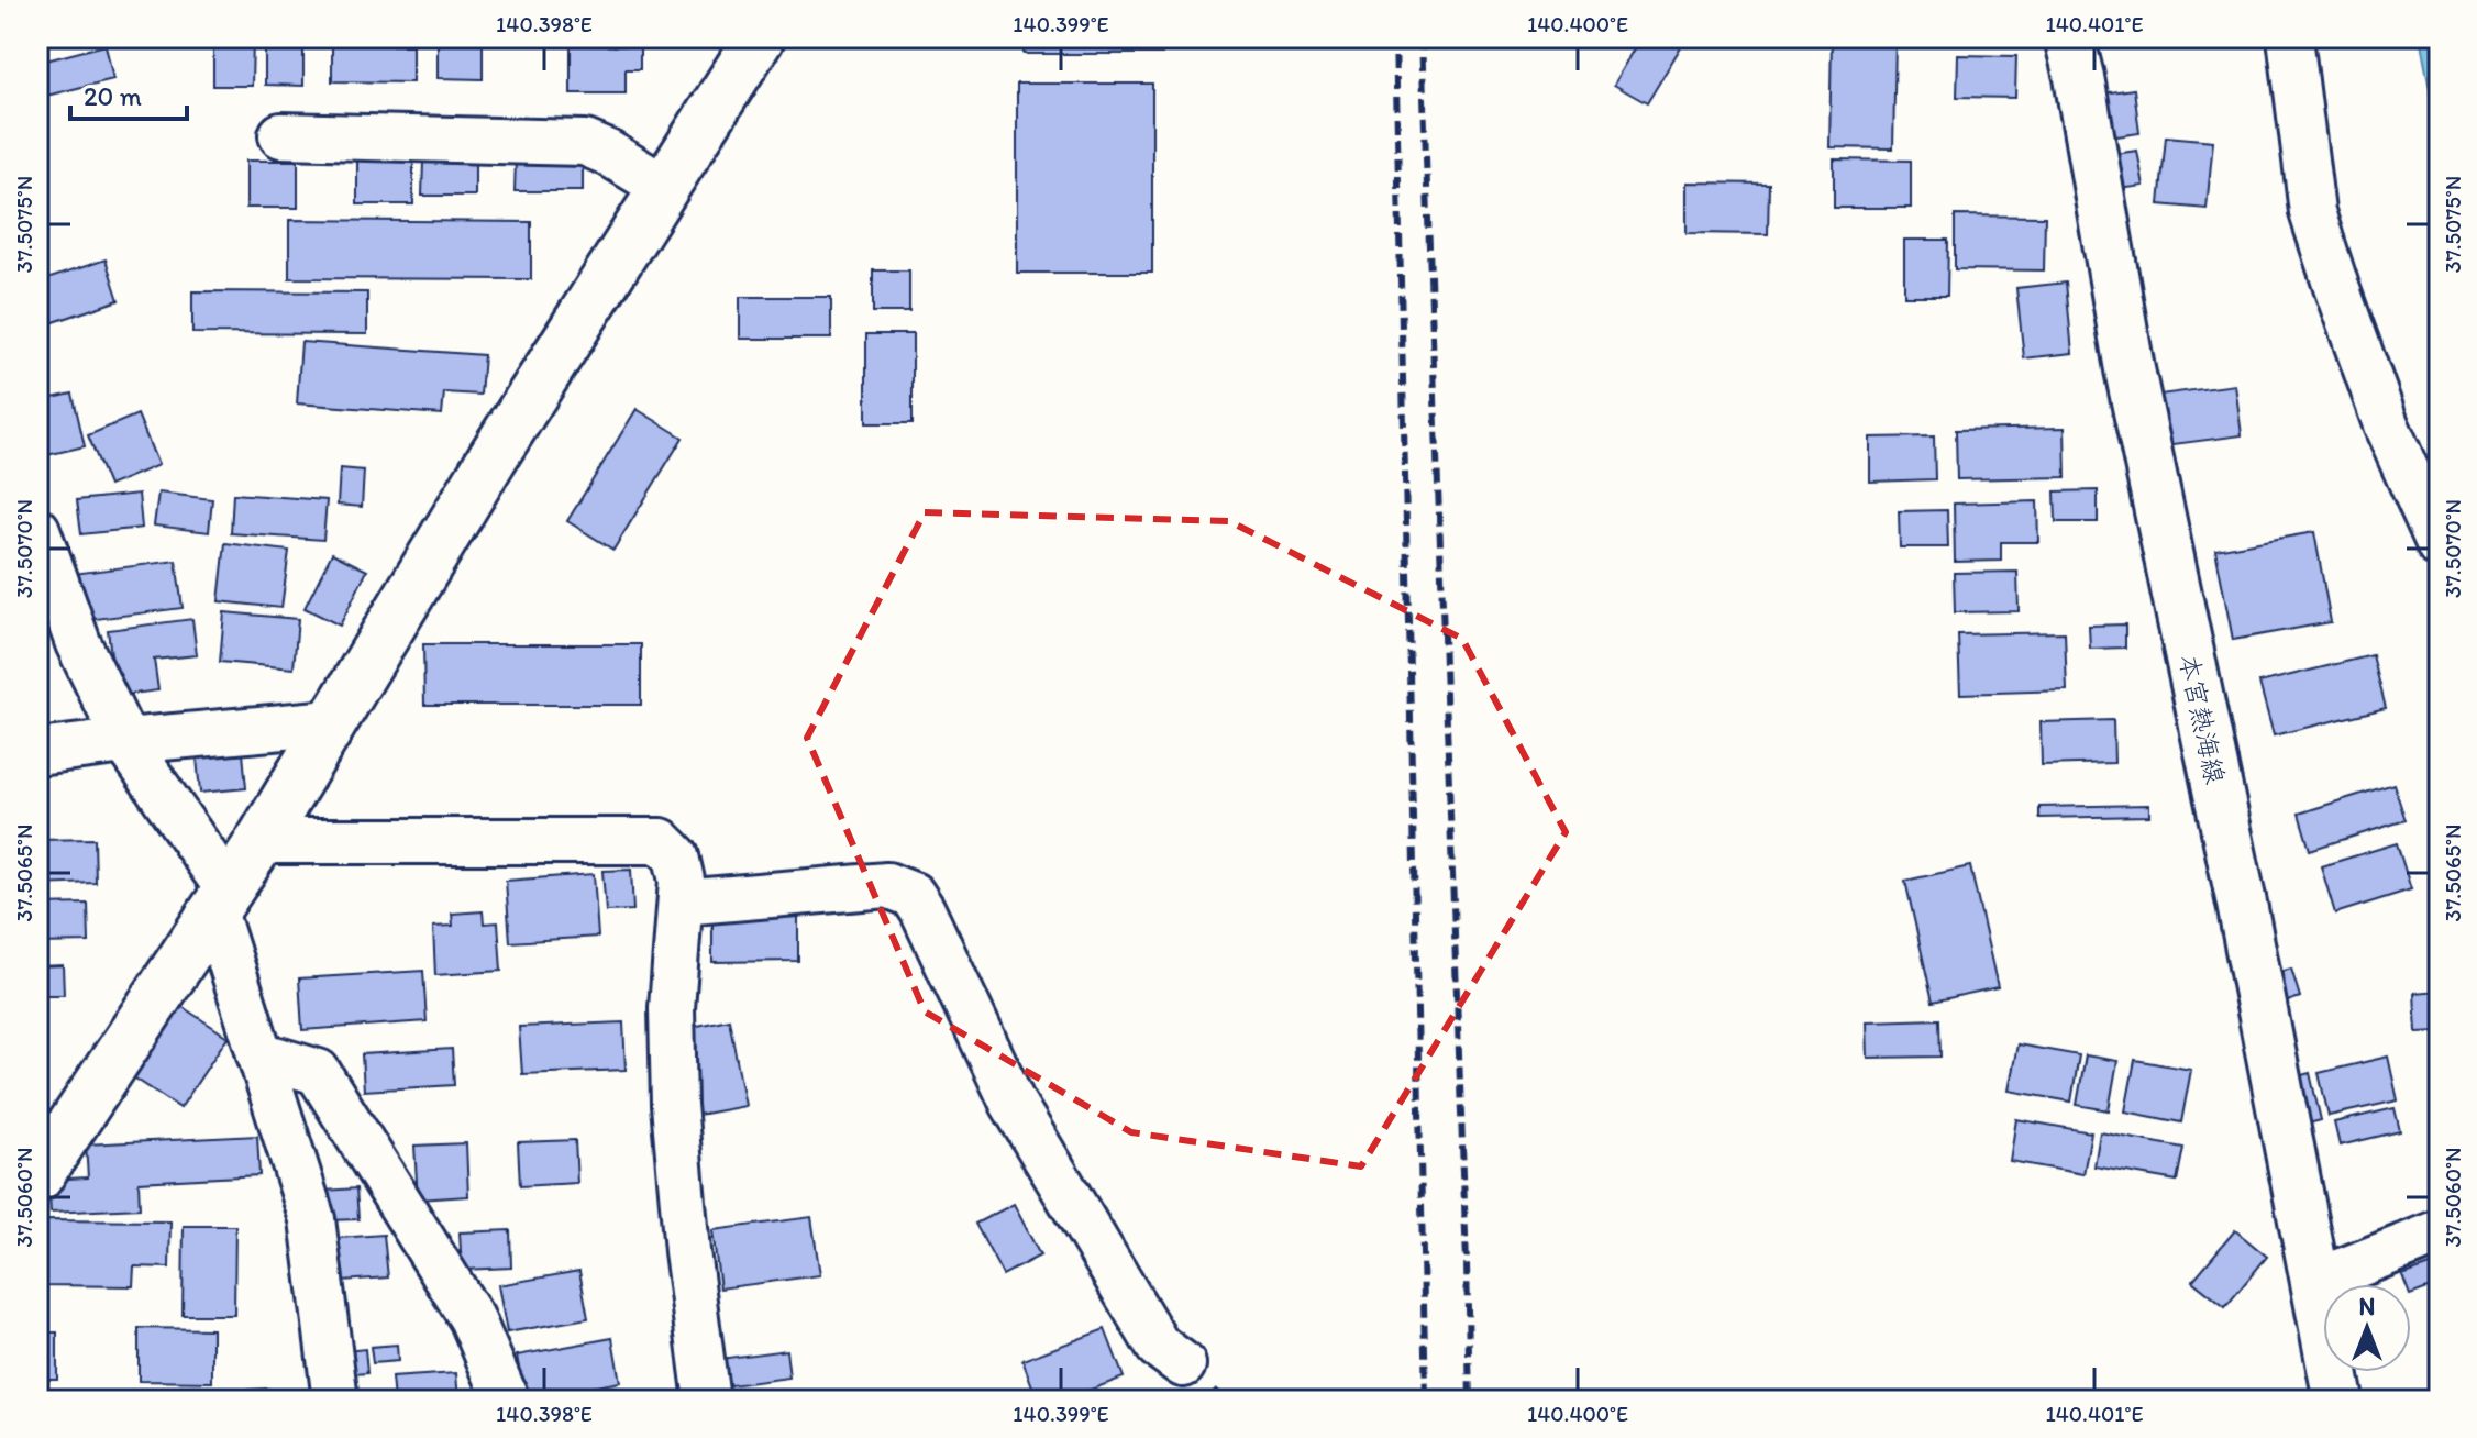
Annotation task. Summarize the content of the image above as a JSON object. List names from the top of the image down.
{
  "streets": {
    "main road": ["本宮熱海線"]
  },
  "scale_bar": "20 m",
  "north": "top",
  "coordinates": [
    "140.398°E",
    "140.399°E",
    "140.400°E",
    "140.401°E",
    "37.5075°N",
    "37.5070°N",
    "37.5065°N",
    "37.5060°N"
  ]
}
